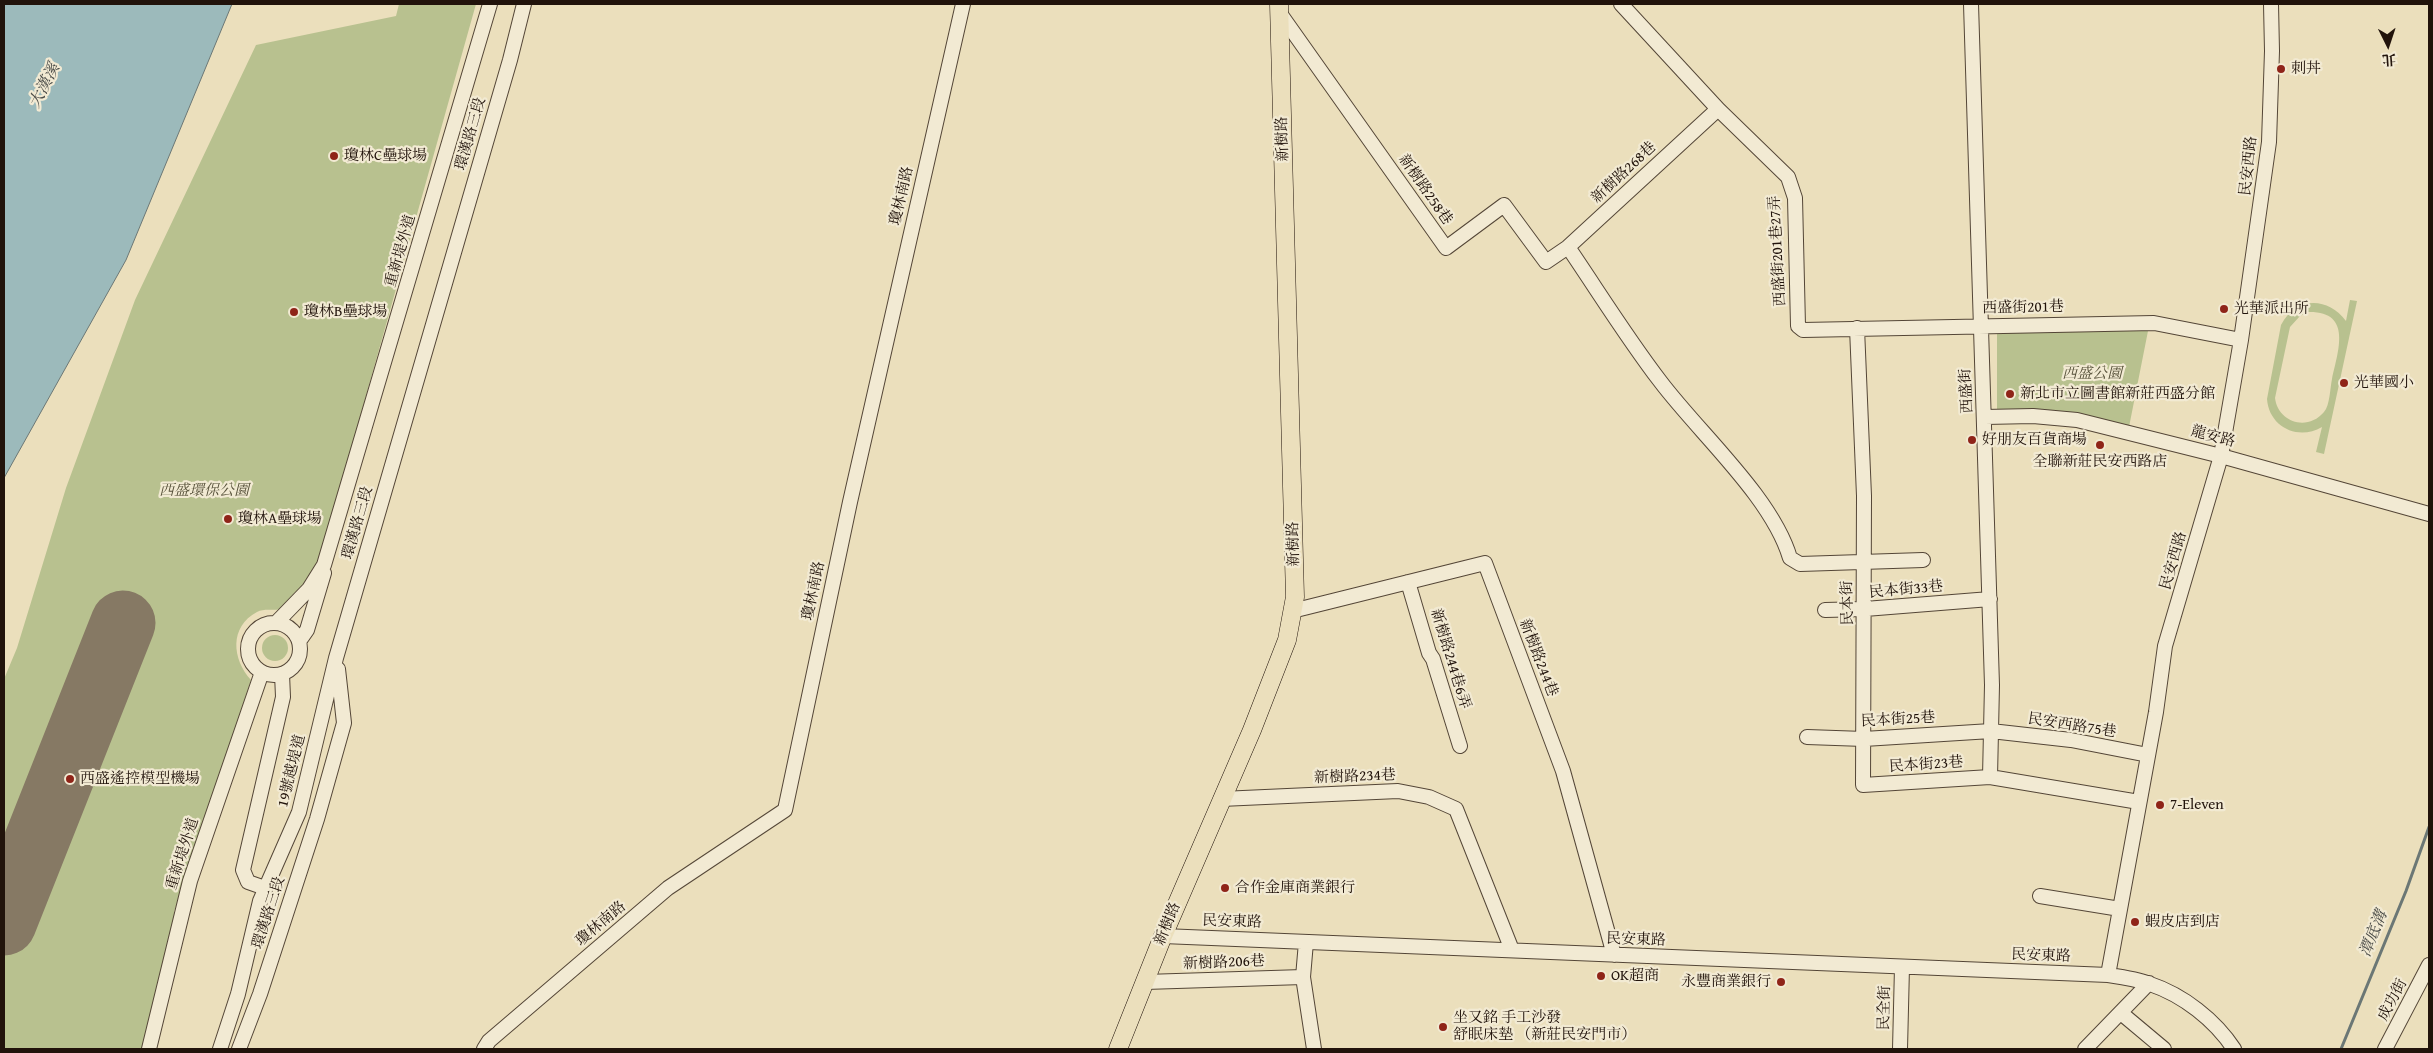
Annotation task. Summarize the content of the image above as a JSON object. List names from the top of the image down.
{
  "streets": {
    "main road": ["新樹路"],
    "street": [
      "環漢路三段",
      "民安西路",
      "新樹路268巷",
      "新樹路258巷",
      "瓊林南路",
      "重新堤外道",
      "西盛街201巷27弄",
      "西盛街201巷",
      "西盛街",
      "龍安路",
      "民本街33巷",
      "民本街",
      "新樹路244巷",
      "新樹路244巷6弄",
      "民本街25巷",
      "民安西路75巷",
      "民本街23巷",
      "19號越堤道",
      "新樹路234巷",
      "民安東路",
      "新樹路206巷",
      "成功街",
      "民全街"
    ]
  },
  "crossings": [
    ["環漢路三段", "19號越堤道"],
    ["新樹路", "新樹路258巷"],
    ["新樹路", "新樹路244巷"],
    ["新樹路", "新樹路234巷"],
    ["新樹路", "民安東路"],
    ["新樹路", "新樹路206巷"],
    ["民安西路", "西盛街201巷"],
    ["民安西路", "龍安路"],
    ["民安西路", "民安西路75巷"],
    ["民安西路", "民安東路"],
    ["新樹路268巷", "新樹路258巷"],
    ["新樹路268巷", "西盛街201巷27弄"],
    ["重新堤外道", "19號越堤道"],
    ["西盛街201巷27弄", "西盛街201巷"],
    ["西盛街201巷", "西盛街"],
    ["西盛街201巷", "民本街"],
    ["西盛街", "龍安路"],
    ["西盛街", "民本街33巷"],
    ["西盛街", "民本街25巷"],
    ["西盛街", "民安西路75巷"],
    ["西盛街", "民本街23巷"],
    ["民本街33巷", "民本街"],
    ["民本街", "民本街25巷"],
    ["民本街", "民本街23巷"],
    ["新樹路244巷", "新樹路244巷6弄"],
    ["新樹路244巷", "民安東路"],
    ["民本街25巷", "民安西路75巷"],
    ["新樹路234巷", "民安東路"],
    ["民安東路", "民全街"]
  ],
  "water": ["大漢溪", "潭底溝"],
  "parks": ["西盛公園", "西盛環保公園"],
  "places": [
    "刺丼",
    "瓊林C壘球場",
    "光華派出所",
    "瓊林B壘球場",
    "光華國小",
    "新北市立圖書館新莊西盛分館",
    "好朋友百貨商場",
    "全聯新莊民安西路店",
    "瓊林A壘球場",
    "西盛遙控模型機場",
    "7-Eleven",
    "合作金庫商業銀行",
    "蝦皮店到店",
    "OK超商",
    "永豐商業銀行",
    "坐又銘 手工沙發 舒眠床墊 （新莊民安門市）"
  ],
  "north": "bottom"
}
